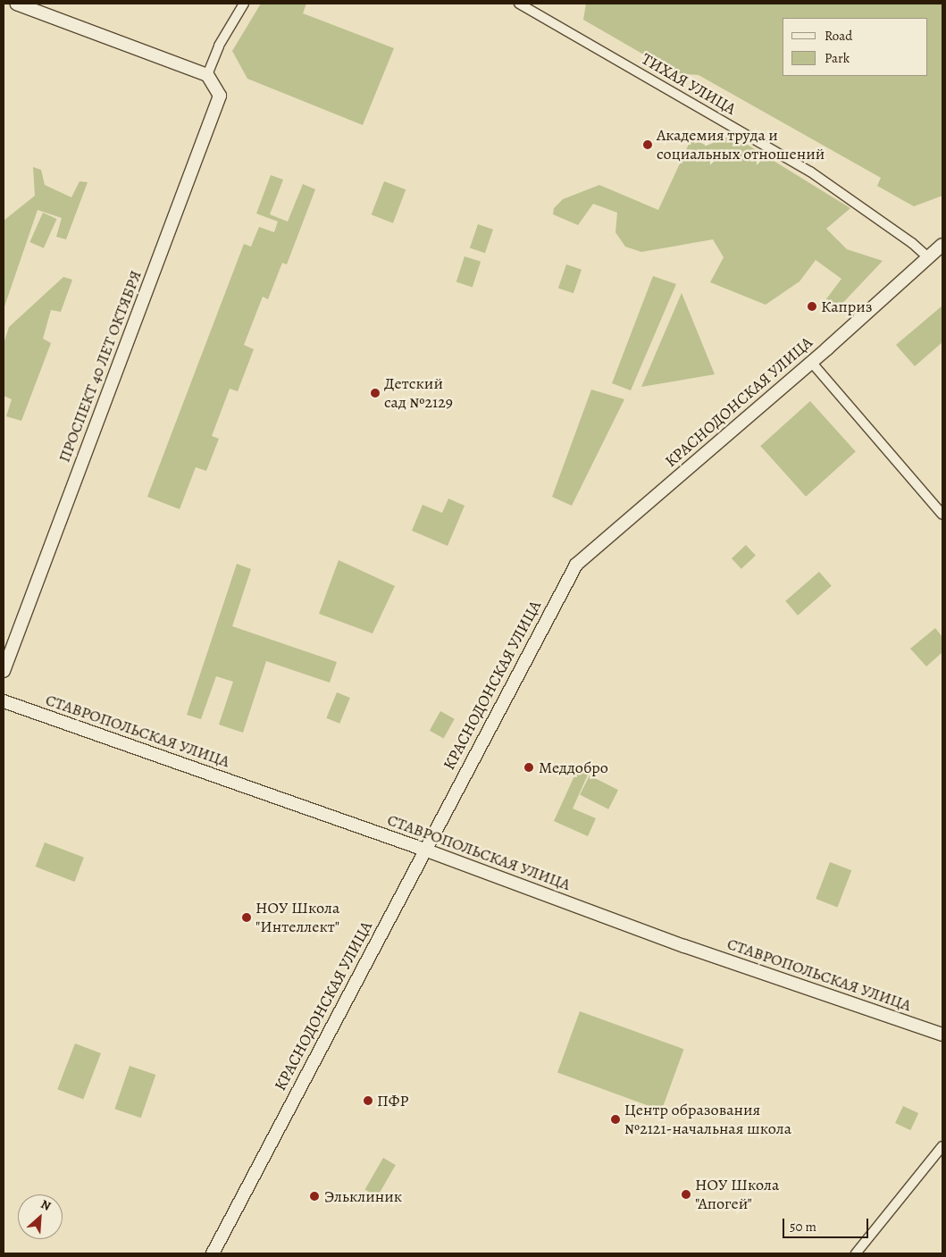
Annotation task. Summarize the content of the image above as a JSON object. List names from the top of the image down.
{
  "streets": {
    "main road": ["ПРОСПЕКТ 40 ЛЕТ ОКТЯБРЯ", "КРАСНОДОНСКАЯ УЛИЦА", "СТАВРОПОЛЬСКАЯ УЛИЦА"],
    "street": ["ТИХАЯ УЛИЦА"]
  },
  "crossings": [
    ["ТИХАЯ УЛИЦА", "КРАСНОДОНСКАЯ УЛИЦА"],
    ["КРАСНОДОНСКАЯ УЛИЦА", "СТАВРОПОЛЬСКАЯ УЛИЦА"]
  ],
  "places": [
    "Академия труда и социальных отношений",
    "Каприз",
    "Детский сад №2129",
    "Меддобро",
    "НОУ Школа \"Интеллект\"",
    "ПФР",
    "Центр образования №2121-начальная школа",
    "НОУ Школа \"Апогей\"",
    "Эльклиник"
  ],
  "legend": ["Road", "Park"],
  "scale_bar": "50 m",
  "north": "top right"
}
